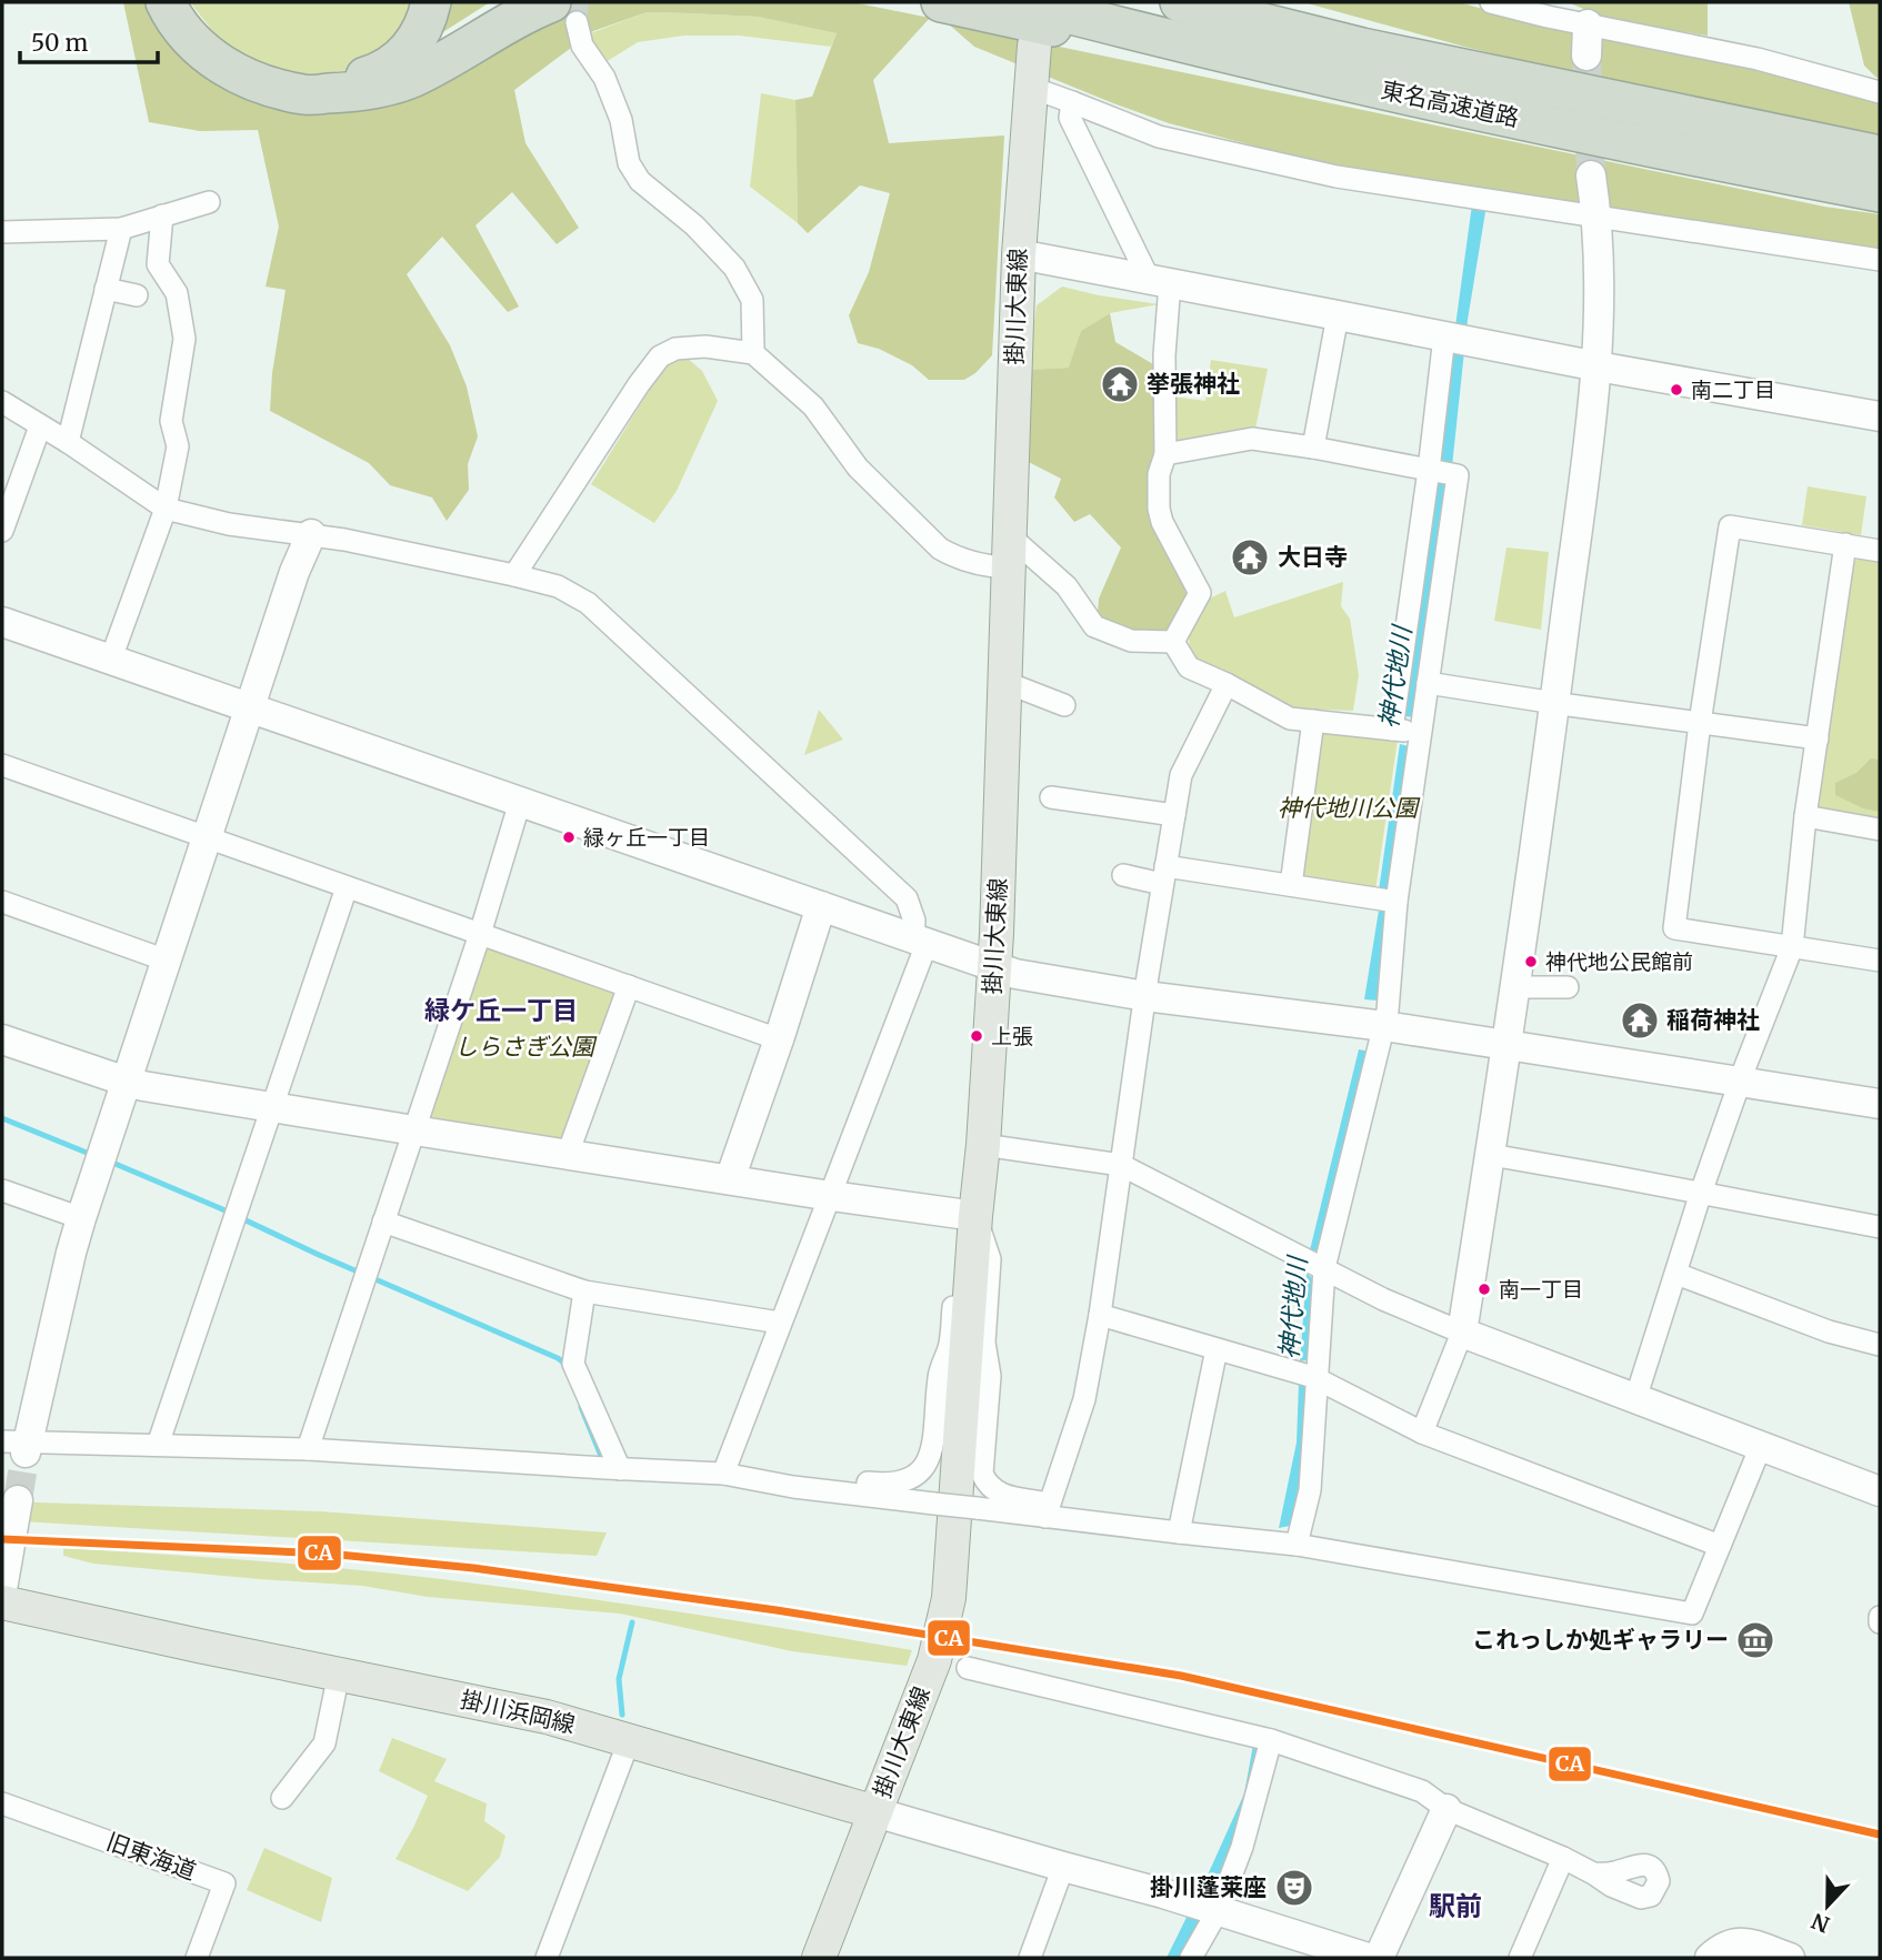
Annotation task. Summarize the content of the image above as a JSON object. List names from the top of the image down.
{
  "streets": {
    "highway": ["東名高速道路"],
    "main road": ["掛川大東線", "掛川浜岡線"],
    "street": ["旧東海道"]
  },
  "crossings": [
    ["掛川大東線", "掛川浜岡線"]
  ],
  "districts": ["緑ケ丘一丁目", "駅前"],
  "water": ["神代地川"],
  "parks": ["神代地川公園", "しらさぎ公園"],
  "places": {
    "temple": ["挙張神社", "大日寺", "稲荷神社"],
    "other": [
      "南二丁目",
      "緑ヶ丘一丁目",
      "神代地公民館前",
      "上張",
      "南一丁目"
    ],
    "museum": ["これっしか処ギャラリー"],
    "theatre": ["掛川蓬莱座"]
  },
  "lines": ["transit line CA"],
  "scale_bar": "50 m",
  "north": "bottom"
}
